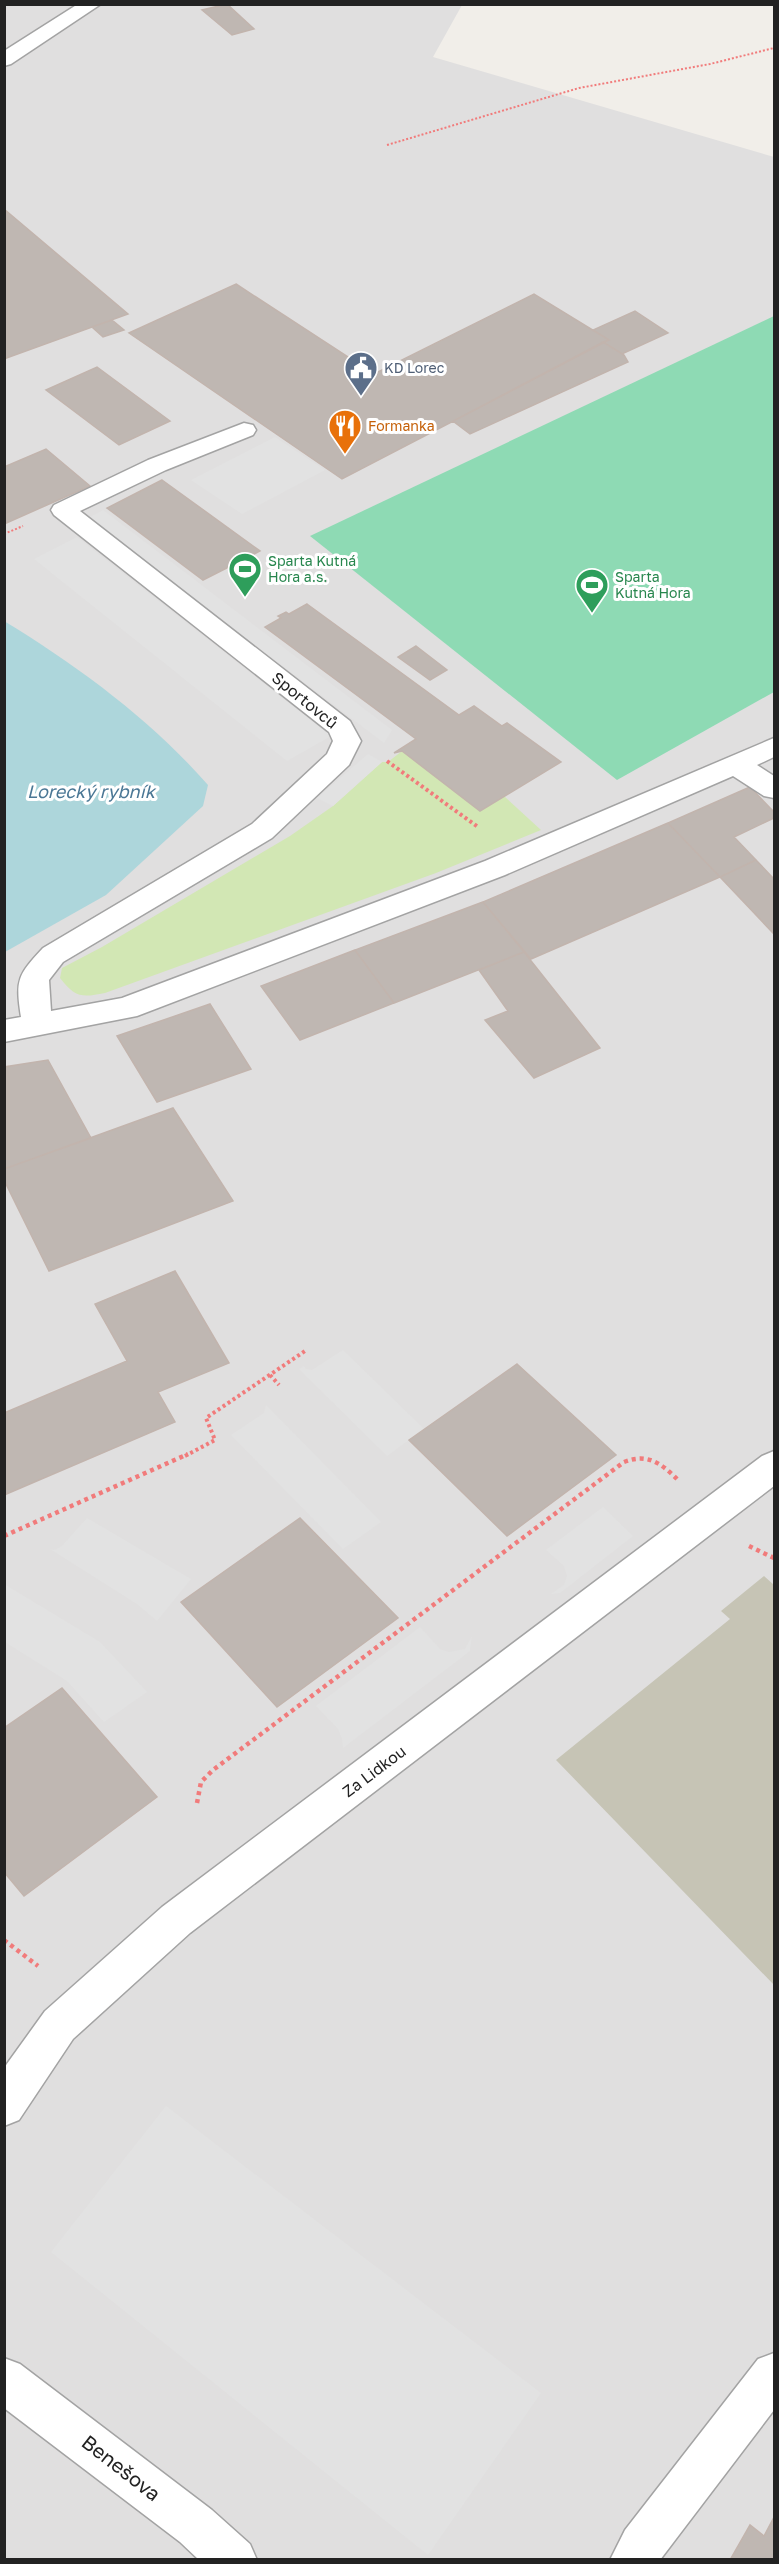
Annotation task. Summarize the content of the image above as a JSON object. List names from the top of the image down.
{
  "streets": {
    "street": ["Sportovců", "Za Lidkou", "Benešova"]
  },
  "water": ["Lorecký rybník"],
  "places": {
    "public building": ["KD Lorec"],
    "restaurant": ["Formanka"],
    "sports": ["Sparta Kutná Hora a.s.", "Sparta Kutná Hora"]
  }
}
